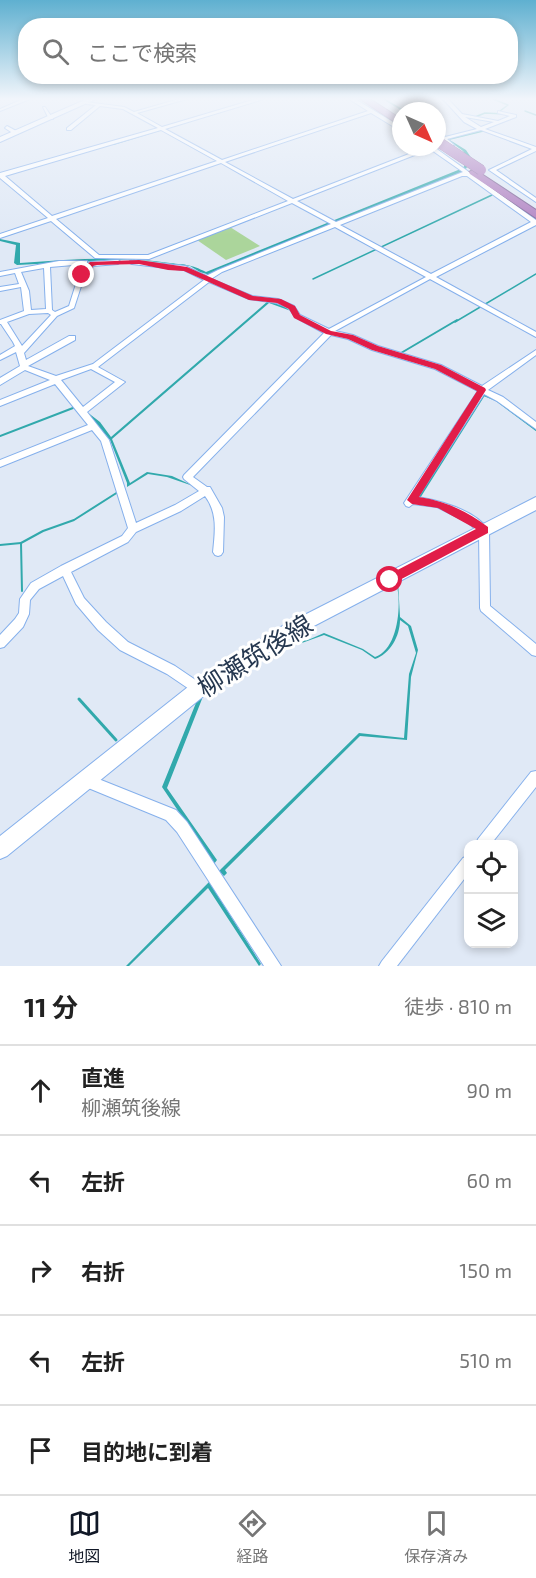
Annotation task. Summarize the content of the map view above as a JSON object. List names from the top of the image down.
{
  "streets": {
    "main road": ["柳瀬筑後線"]
  },
  "north": "bottom right",
  "page": {
    "search": "ここで検索",
    "heading": ["11 分", "徒歩 · 810 m"],
    "list": [
      ["直進", "柳瀬筑後線", "90 m"],
      ["左折", "60 m"],
      ["右折", "150 m"],
      ["左折", "510 m"],
      "目的地に到着"
    ],
    "nav": ["地図", "経路", "保存済み"]
  }
}
